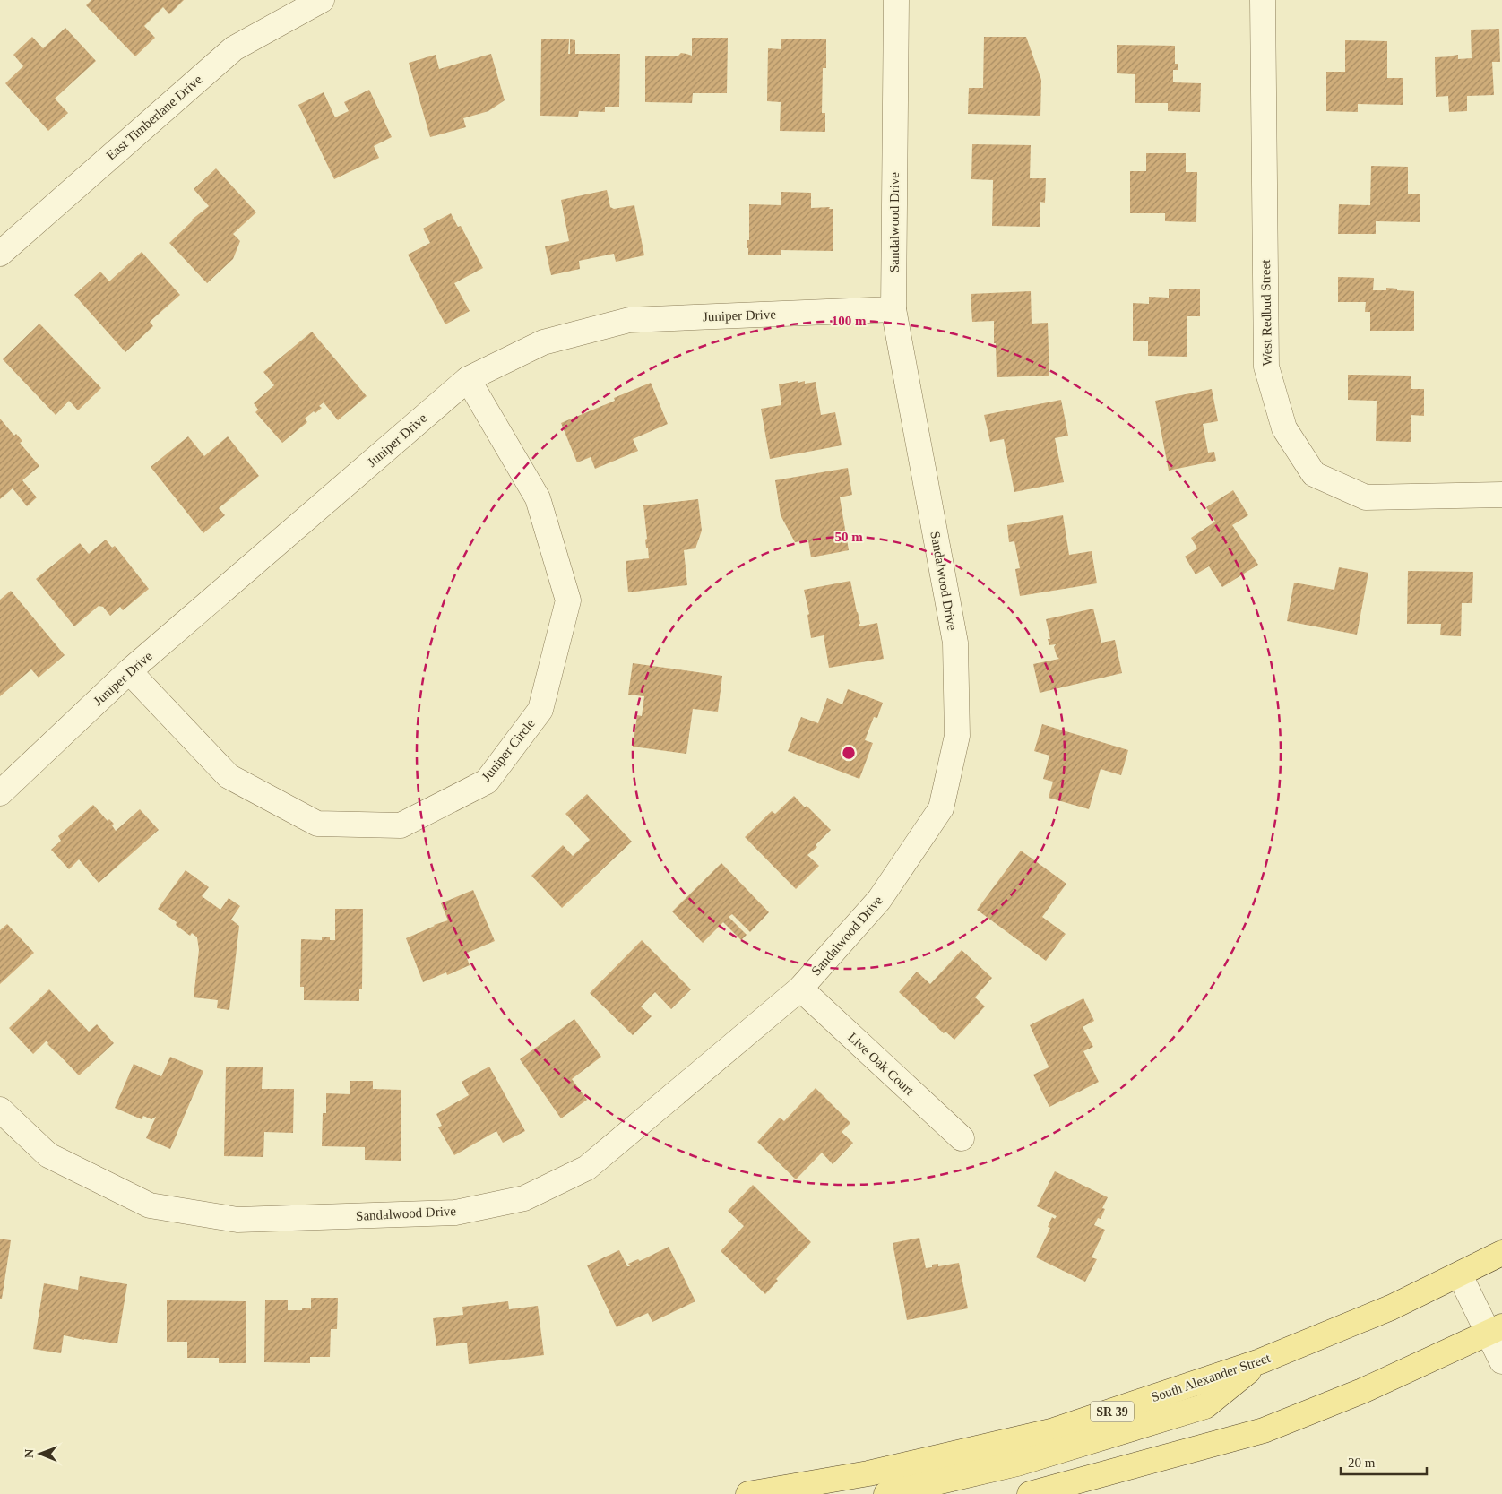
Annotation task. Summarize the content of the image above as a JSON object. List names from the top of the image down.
{
  "streets": {
    "main road": ["South Alexander Street", "SR 39"],
    "street": [
      "East Timberlane Drive",
      "Sandalwood Drive",
      "West Redbud Street",
      "Juniper Drive",
      "Juniper Circle",
      "Live Oak Court"
    ]
  },
  "crossings": [
    ["Sandalwood Drive", "Juniper Drive"],
    ["Sandalwood Drive", "Live Oak Court"],
    ["Juniper Drive", "Juniper Circle"]
  ],
  "scale_bar": "20 m",
  "north": "left",
  "rings": ["100 m", "50 m"]
}
